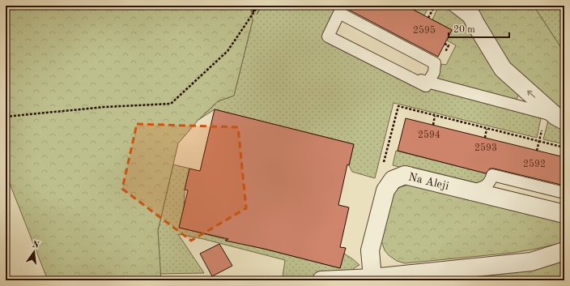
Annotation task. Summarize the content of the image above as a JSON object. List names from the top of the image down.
{
  "streets": {
    "street": ["Na Aleji"]
  },
  "house_numbers": [
    "2595",
    "2594",
    "2593",
    "2592"
  ],
  "scale_bar": "20 m",
  "north": "top"
}
